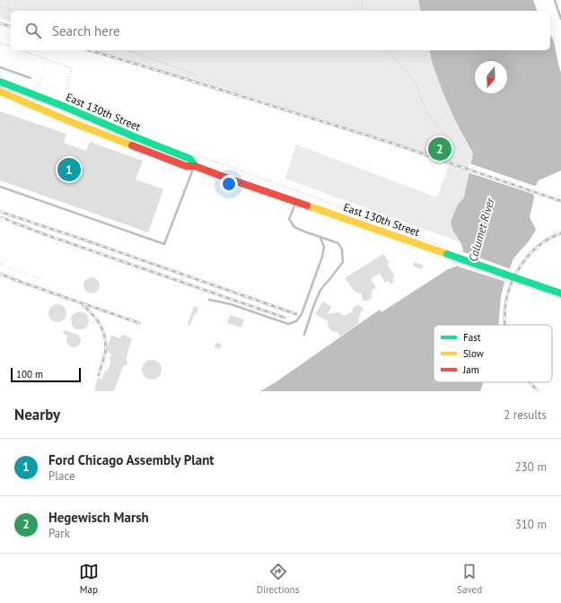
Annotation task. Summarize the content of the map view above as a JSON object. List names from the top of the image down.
{
  "streets": {
    "main road": ["East 130th Street"]
  },
  "water": ["Calumet River"],
  "legend": ["Fast", "Slow", "Jam"],
  "scale_bar": "100 m",
  "north": "bottom",
  "page": {
    "search": "Search here",
    "pins": ["2", "1"],
    "scale": "100 m",
    "heading": ["Nearby", "2 results"],
    "list": [
      {
        "mark": "1",
        "name": "Ford Chicago Assembly Plant",
        "note": "Place",
        "value": "230 m"
      },
      {
        "mark": "2",
        "name": "Hegewisch Marsh",
        "note": "Park",
        "value": "310 m"
      }
    ],
    "nav": ["Map", "Directions", "Saved"]
  }
}
